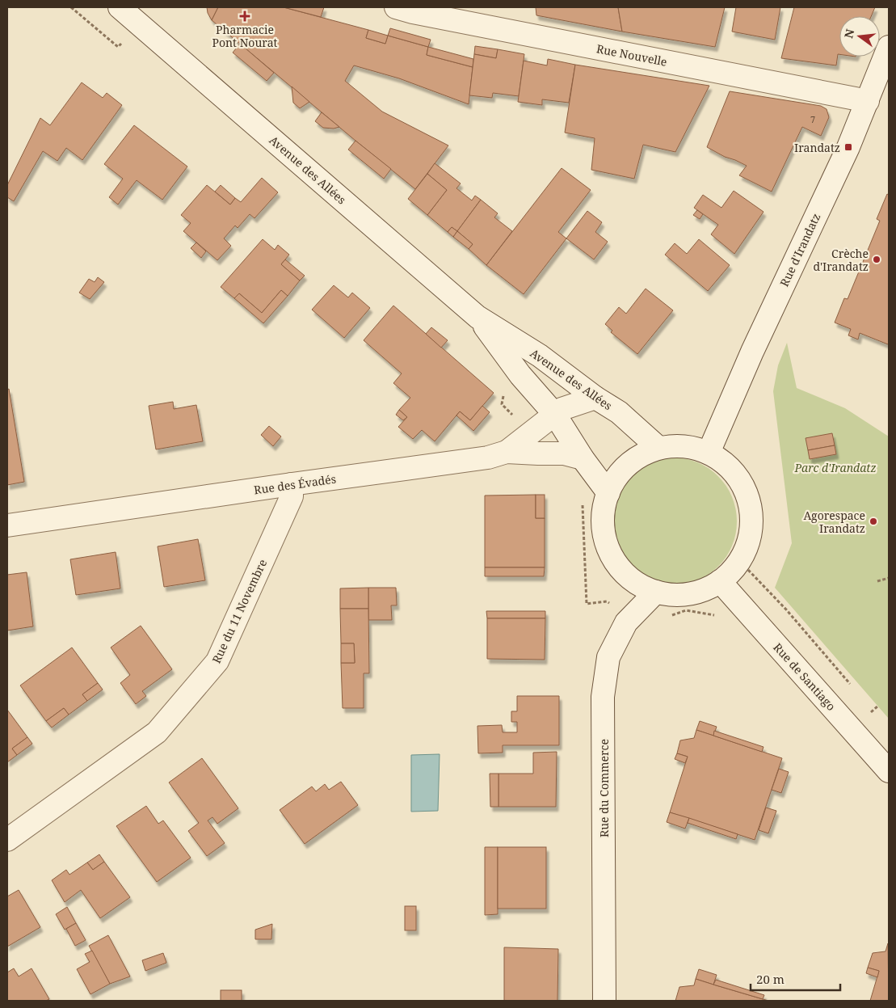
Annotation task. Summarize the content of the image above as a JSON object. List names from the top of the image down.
{
  "streets": {
    "street": [
      "Rue Nouvelle",
      "Avenue des Allées",
      "Rue d'Irandatz",
      "Rue des Évadés",
      "Rue du 11 Novembre",
      "Rue de Santiago",
      "Rue du Commerce"
    ]
  },
  "crossings": [
    ["Rue Nouvelle", "Rue d'Irandatz"],
    ["Avenue des Allées", "Rue des Évadés"],
    ["Rue des Évadés", "Rue du 11 Novembre"]
  ],
  "parks": ["Parc d'Irandatz"],
  "places": {
    "health": ["Pharmacie Pont Nourat"],
    "transit": ["Irandatz"],
    "other": ["Crèche d'Irandatz", "Agorespace Irandatz"]
  },
  "house_numbers": ["7"],
  "scale_bar": "20 m",
  "north": "left"
}
